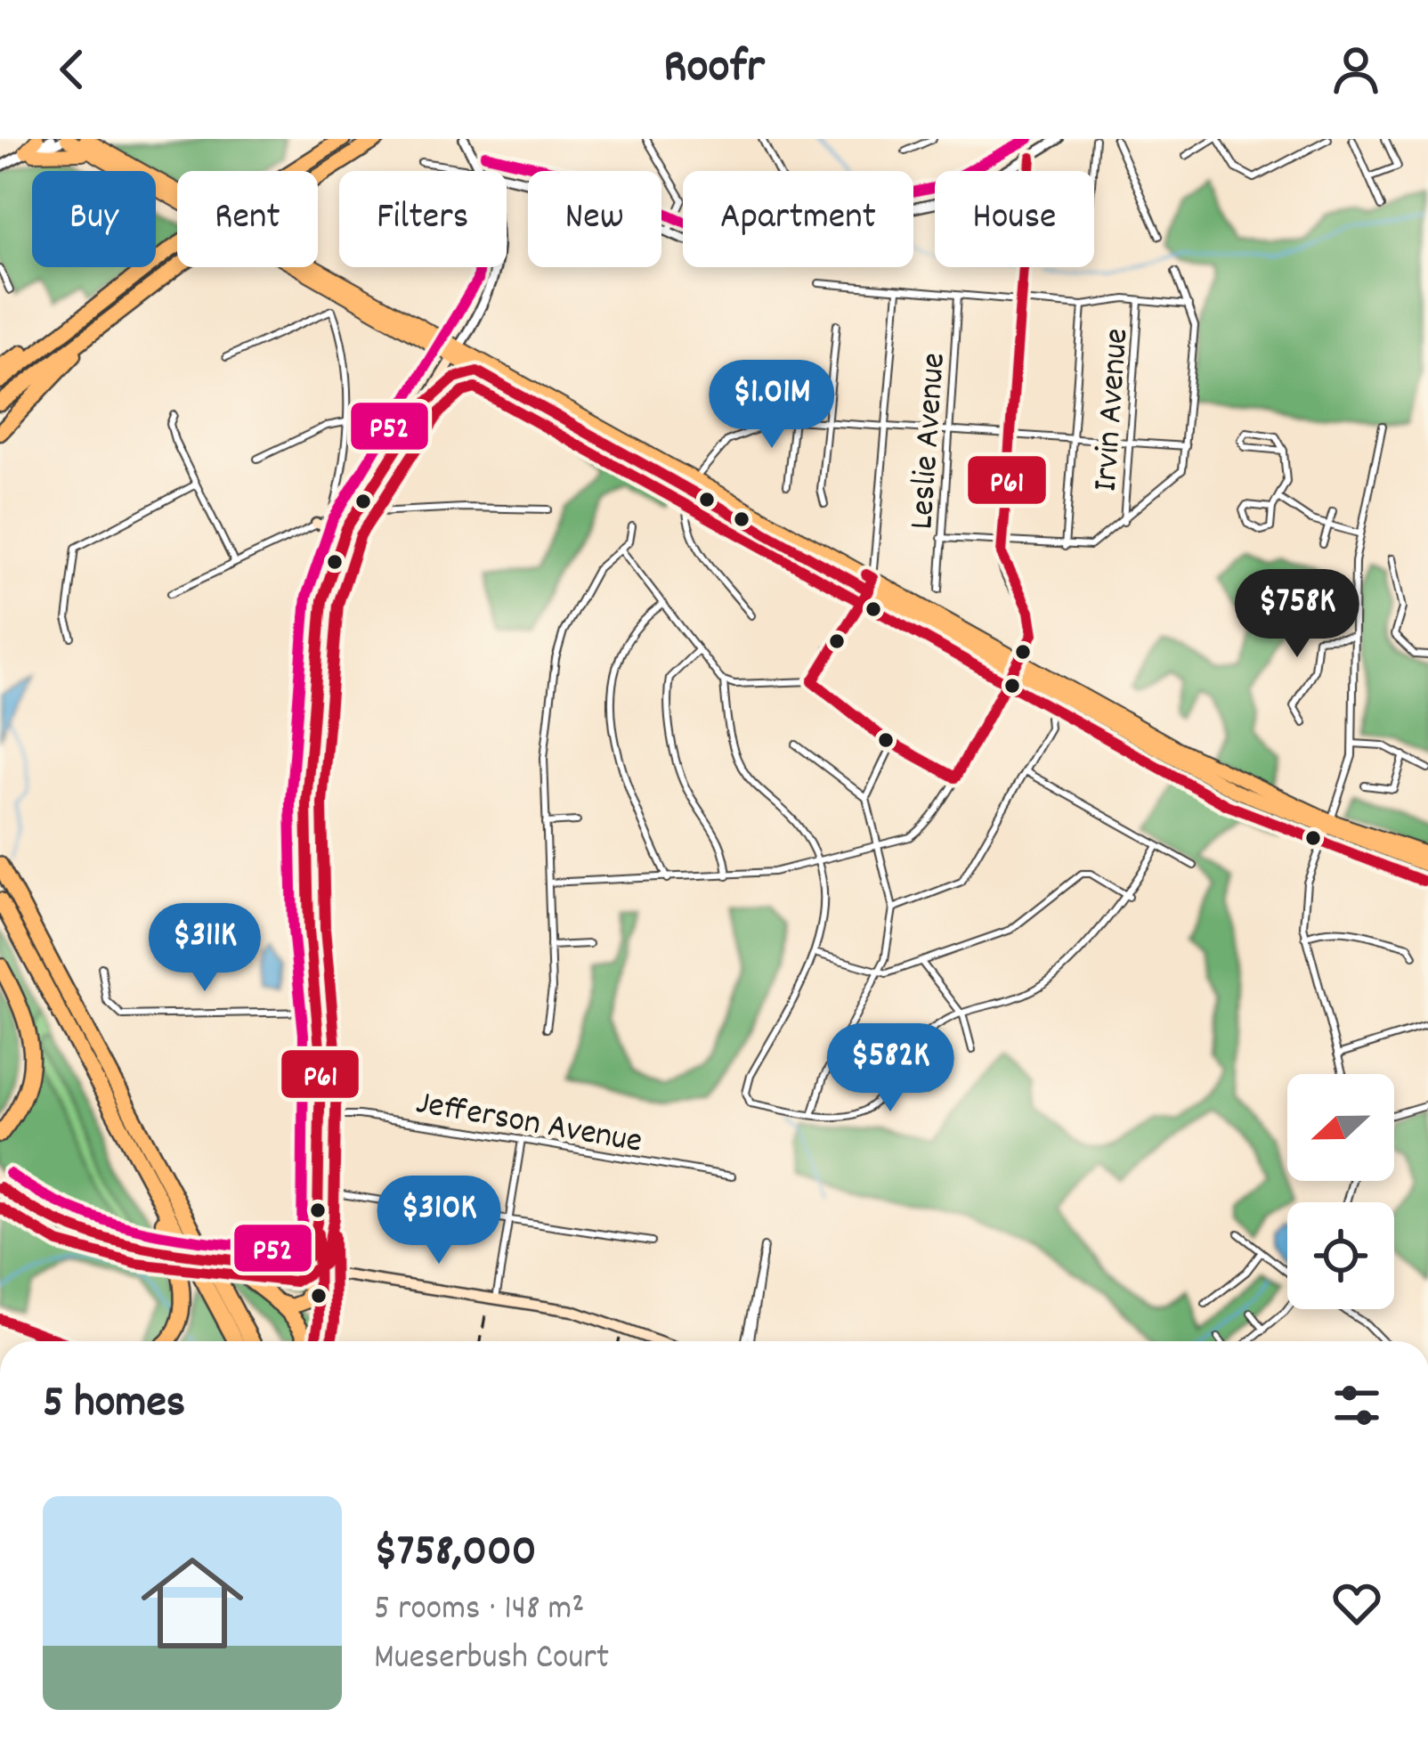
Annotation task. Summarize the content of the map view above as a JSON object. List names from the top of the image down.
{
  "streets": {
    "street": ["Irvin Avenue", "Leslie Avenue", "Jefferson Avenue"]
  },
  "lines": ["transit line P52", "transit line P61"],
  "north": "left",
  "page": {
    "header": "Roofr",
    "chip": [
      "Buy",
      "Rent",
      "Filters",
      "New",
      "Apartment",
      "House"
    ],
    "price": [
      "$1.01M",
      "$758K",
      "$311K",
      "$582K",
      "$310K"
    ],
    "heading": "5 homes",
    "list": [
      {
        "name": "$758,000",
        "note": "5 rooms · 148 m² · Mueserbush Court"
      }
    ]
  }
}
